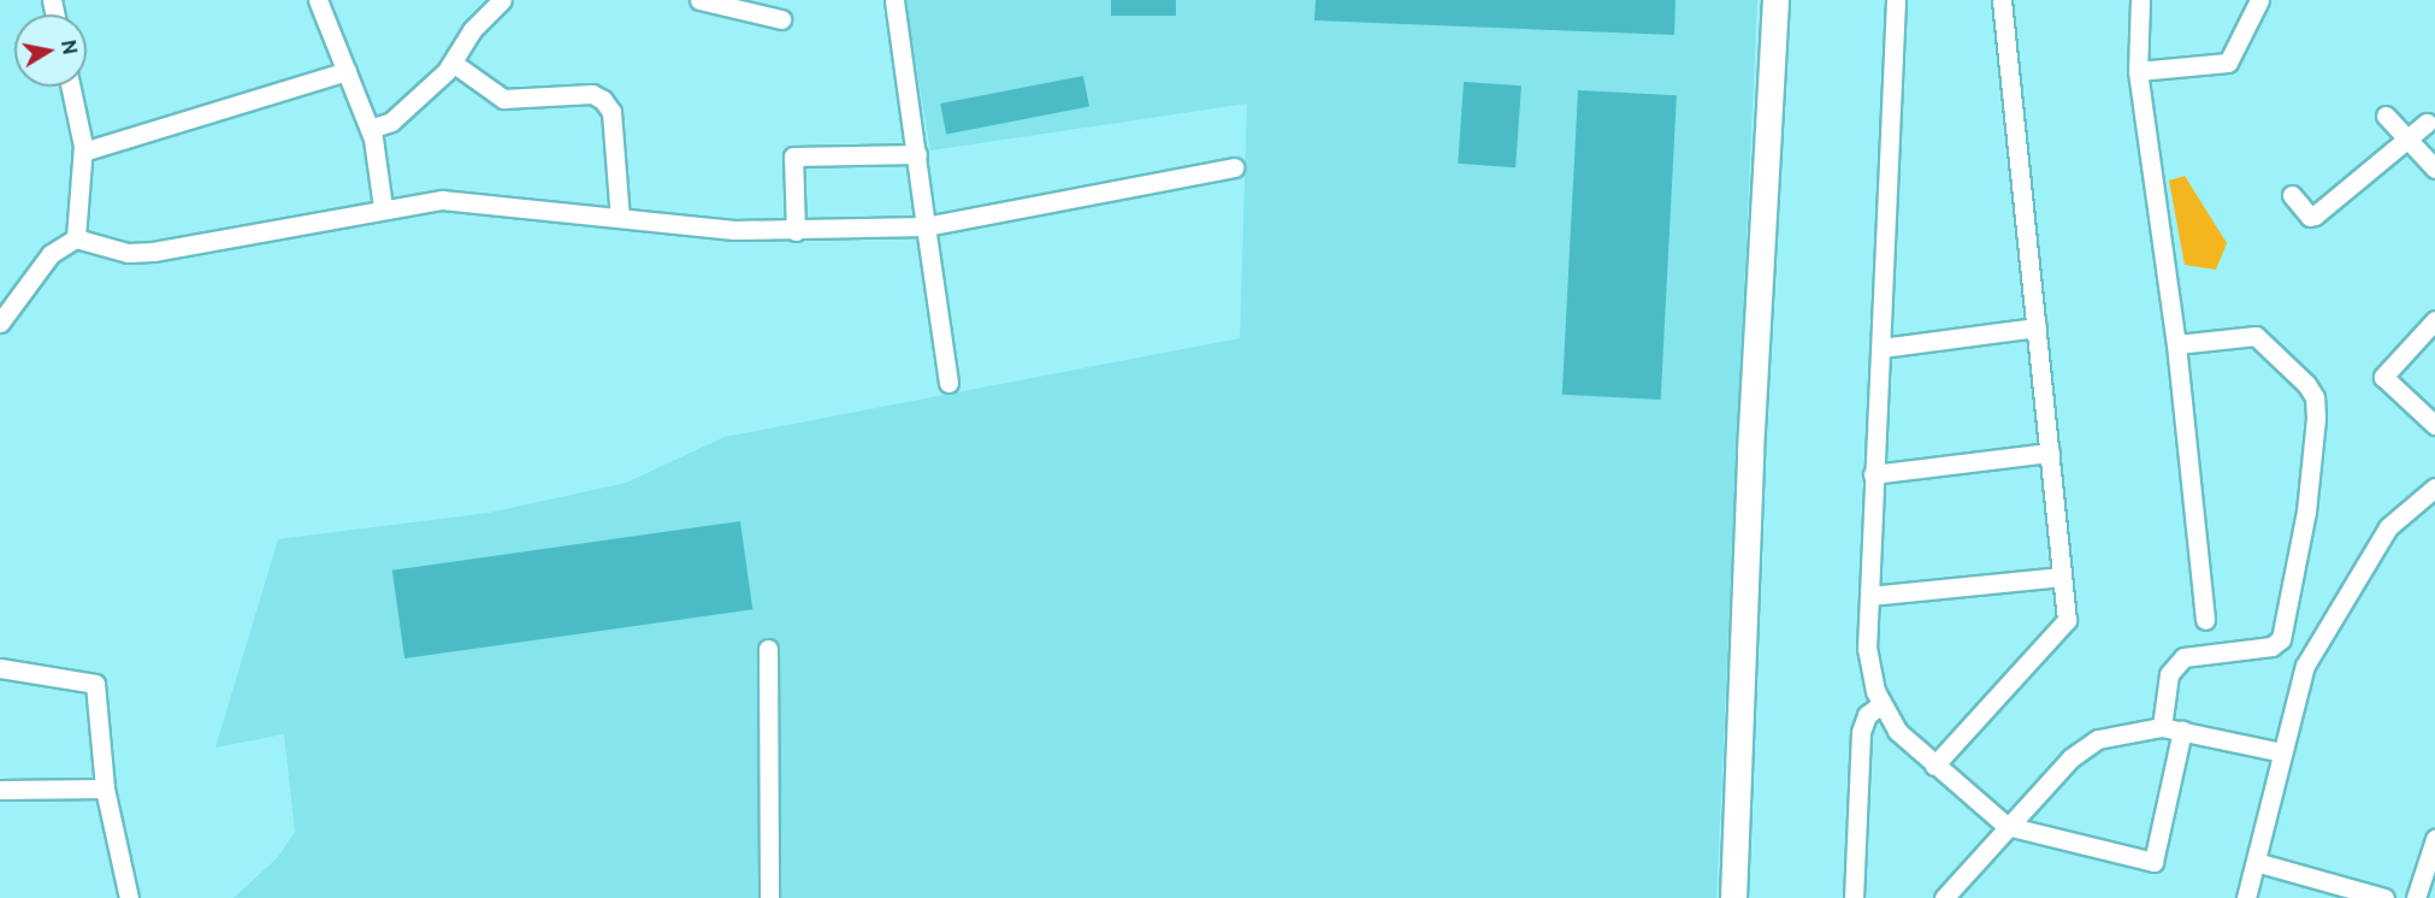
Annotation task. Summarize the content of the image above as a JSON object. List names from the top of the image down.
{
  "north": "right"
}
